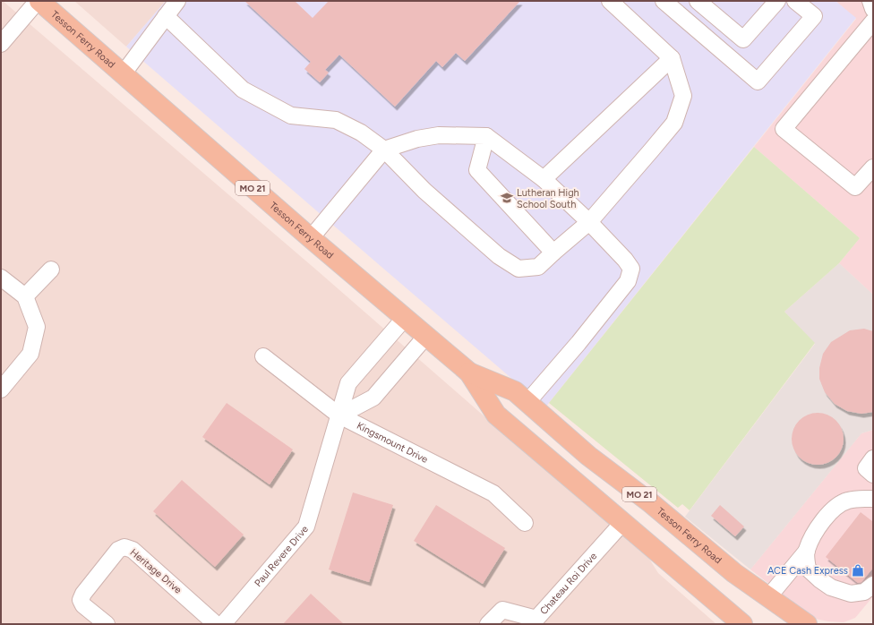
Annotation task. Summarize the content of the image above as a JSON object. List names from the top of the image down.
{
  "streets": {
    "main road": ["Tesson Ferry Road", "MO 21"],
    "street": [
      "Kingsmount Drive",
      "Paul Revere Drive",
      "Heritage Drive",
      "Chateau Roi Drive"
    ]
  },
  "crossings": [
    ["Tesson Ferry Road", "Paul Revere Drive"],
    ["Tesson Ferry Road", "Chateau Roi Drive"],
    ["Kingsmount Drive", "Paul Revere Drive"]
  ],
  "places": {
    "school or university": ["Lutheran High School South"],
    "shop": ["ACE Cash Express"]
  }
}
